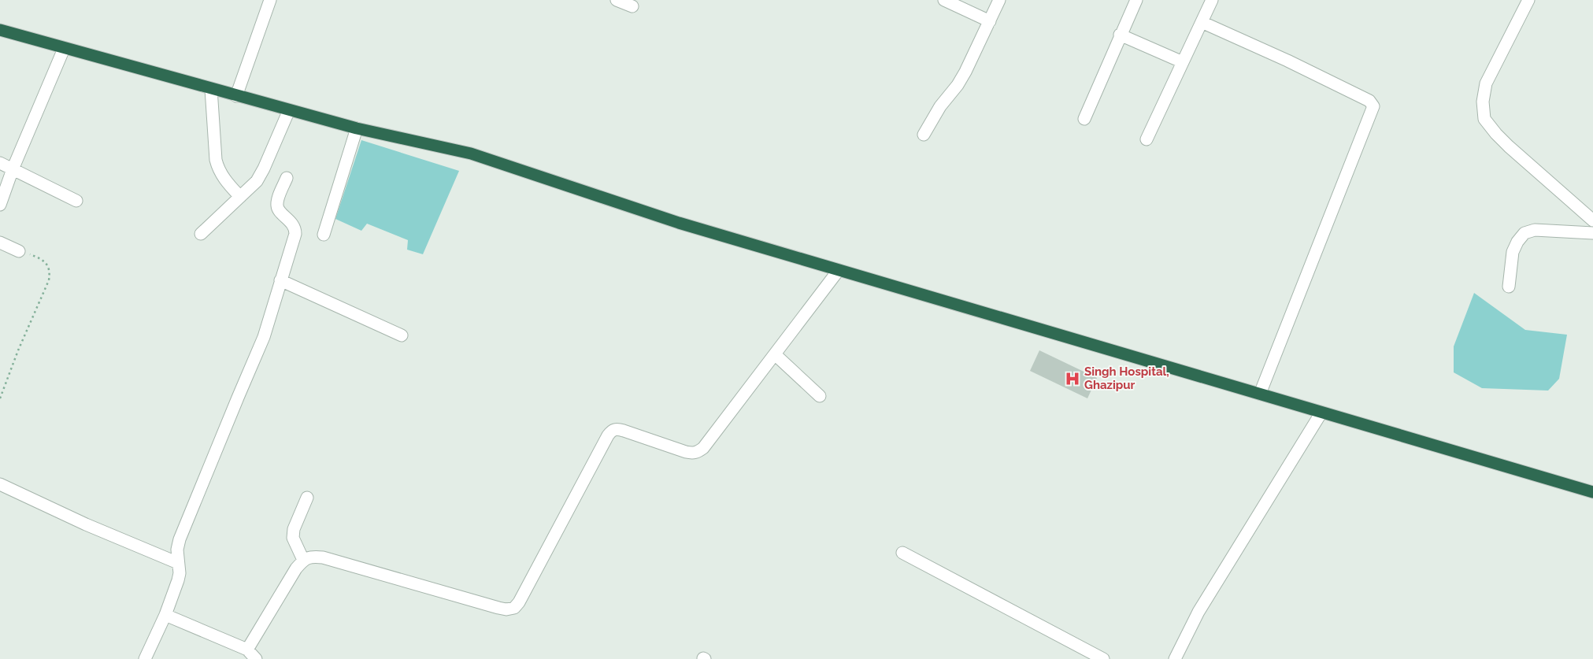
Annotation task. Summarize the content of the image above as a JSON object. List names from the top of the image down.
{
  "places": {
    "hospital": ["Singh Hospital, Ghazipur"]
  }
}
